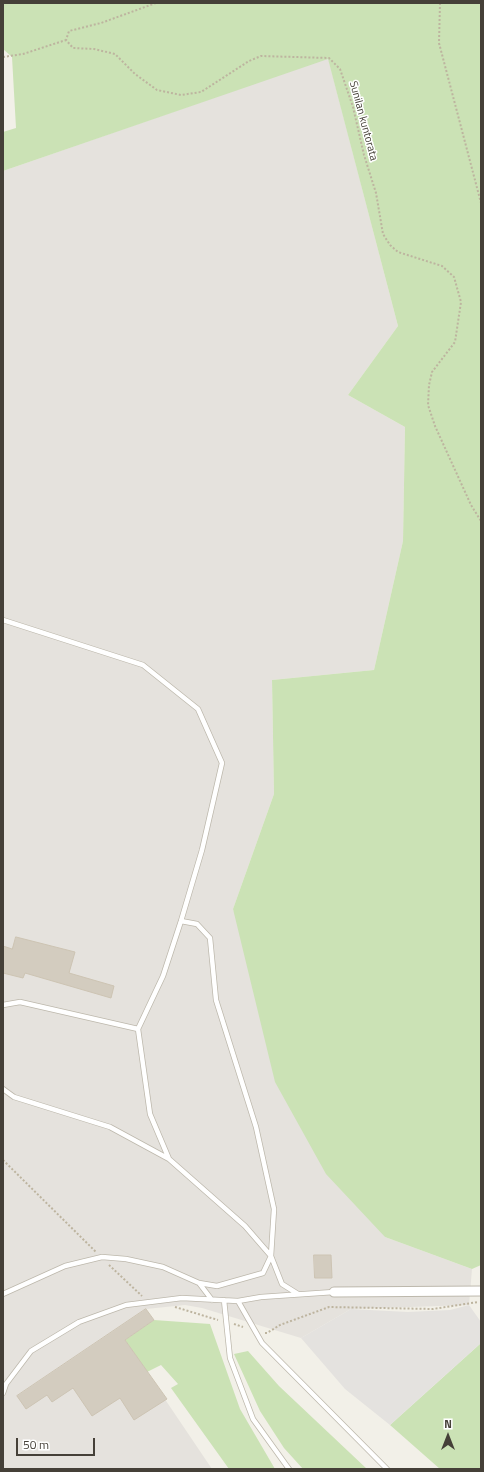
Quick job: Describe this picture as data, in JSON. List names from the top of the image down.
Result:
{
  "streets": {
    "path": ["Sunilan kuntorata"]
  },
  "scale_bar": "50 m",
  "north": "top"
}
